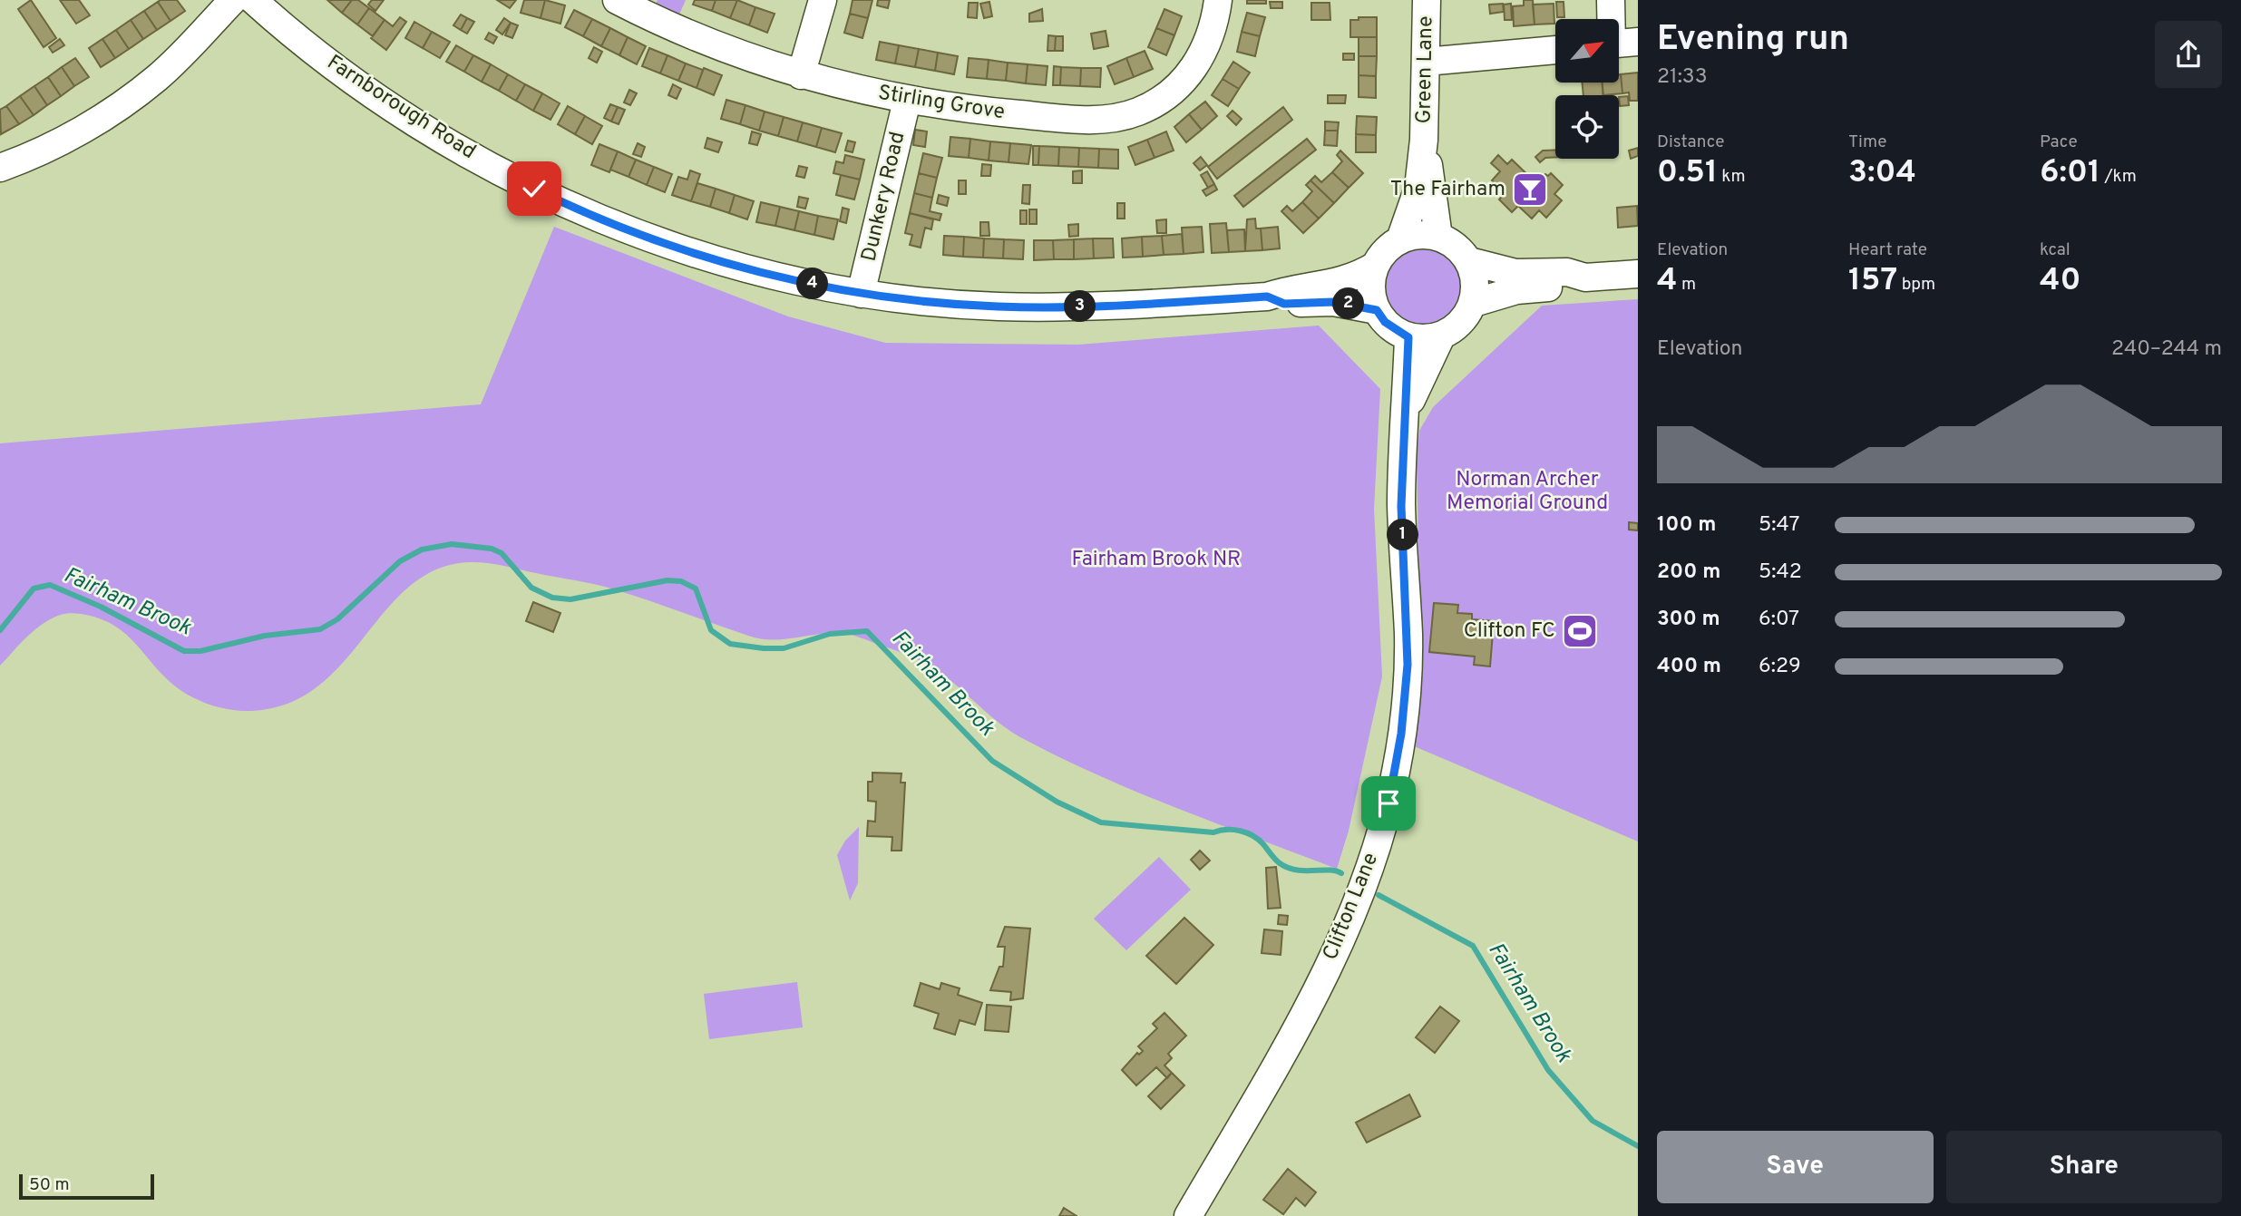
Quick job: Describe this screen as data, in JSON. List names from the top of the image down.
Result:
{
  "streets": {
    "street": [
      "Green Lane",
      "Stirling Grove",
      "Farnborough Road",
      "Dunkery Road",
      "Clifton Lane"
    ]
  },
  "crossings": [
    ["Green Lane", "Farnborough Road"],
    ["Green Lane", "Clifton Lane"],
    ["Stirling Grove", "Dunkery Road"],
    ["Farnborough Road", "Dunkery Road"],
    ["Farnborough Road", "Clifton Lane"]
  ],
  "water": ["Fairham Brook"],
  "parks": ["Norman Archer Memorial Ground", "Fairham Brook NR"],
  "places": {
    "bar": ["The Fairham"],
    "sports": ["Clifton FC"]
  },
  "scale_bar": "50 m",
  "north": "top right",
  "page": {
    "heading": ["Evening run", "21:33"],
    "stats": [
      ["Distance", "0.51 km"],
      ["Time", "3:04"],
      ["Pace", "6:01 /km"],
      ["Elevation", "4 m"],
      ["Heart rate", "157 bpm"],
      ["kcal", "40"]
    ],
    "pins": [
      "4",
      "2",
      "3",
      "1"
    ],
    "chart": ["Elevation", "240–244 m"],
    "list": [
      {
        "name": "100 m",
        "note": "5:47"
      },
      {
        "name": "200 m",
        "note": "5:42"
      },
      {
        "name": "300 m",
        "note": "6:07"
      },
      {
        "name": "400 m",
        "note": "6:29"
      }
    ],
    "buttons": ["Save", "Share"],
    "scale": "50 m"
  }
}
